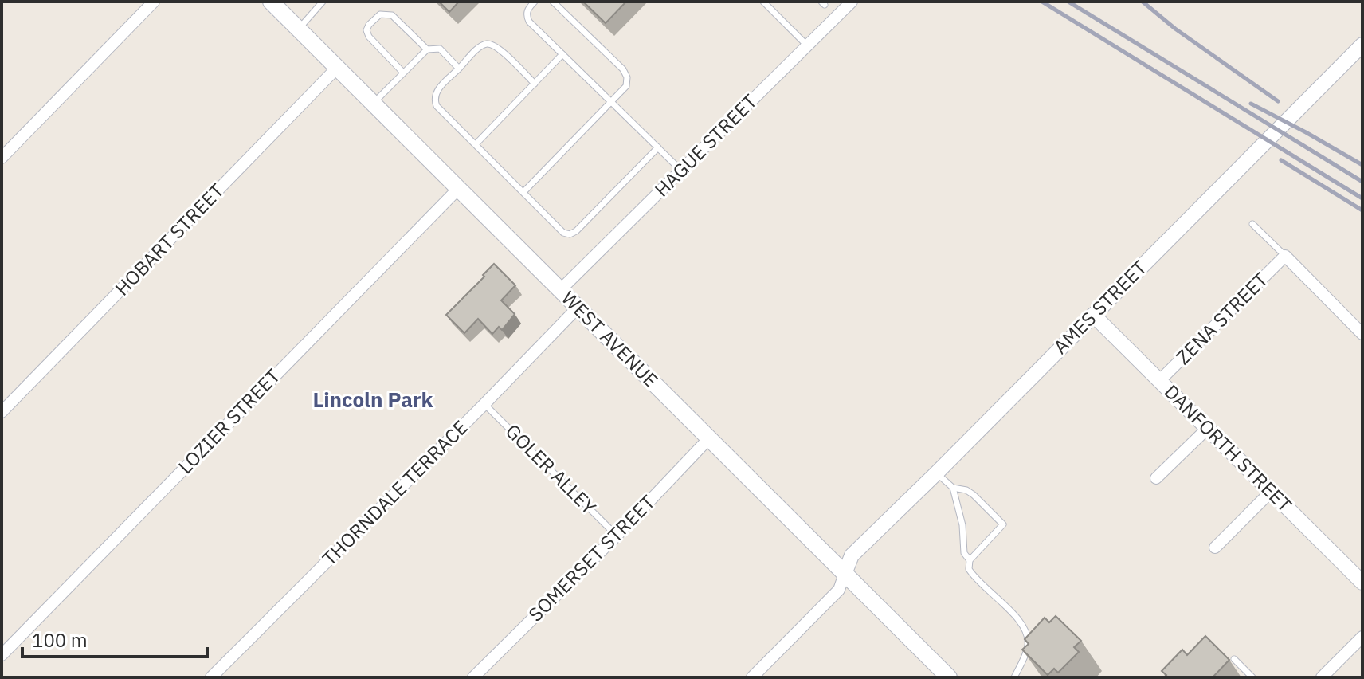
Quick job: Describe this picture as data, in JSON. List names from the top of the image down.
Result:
{
  "streets": {
    "main road": ["WEST AVENUE"],
    "street": [
      "HAGUE STREET",
      "HOBART STREET",
      "AMES STREET",
      "ZENA STREET",
      "LOZIER STREET",
      "DANFORTH STREET",
      "THORNDALE TERRACE",
      "SOMERSET STREET"
    ],
    "lane": ["GOLER ALLEY"]
  },
  "crossings": [
    ["HAGUE STREET", "WEST AVENUE"],
    ["HOBART STREET", "WEST AVENUE"],
    ["AMES STREET", "WEST AVENUE"],
    ["AMES STREET", "DANFORTH STREET"],
    ["ZENA STREET", "DANFORTH STREET"],
    ["WEST AVENUE", "LOZIER STREET"],
    ["WEST AVENUE", "THORNDALE TERRACE"],
    ["WEST AVENUE", "SOMERSET STREET"],
    ["GOLER ALLEY", "THORNDALE TERRACE"],
    ["GOLER ALLEY", "SOMERSET STREET"]
  ],
  "districts": ["Lincoln Park"],
  "scale_bar": "100 m"
}
